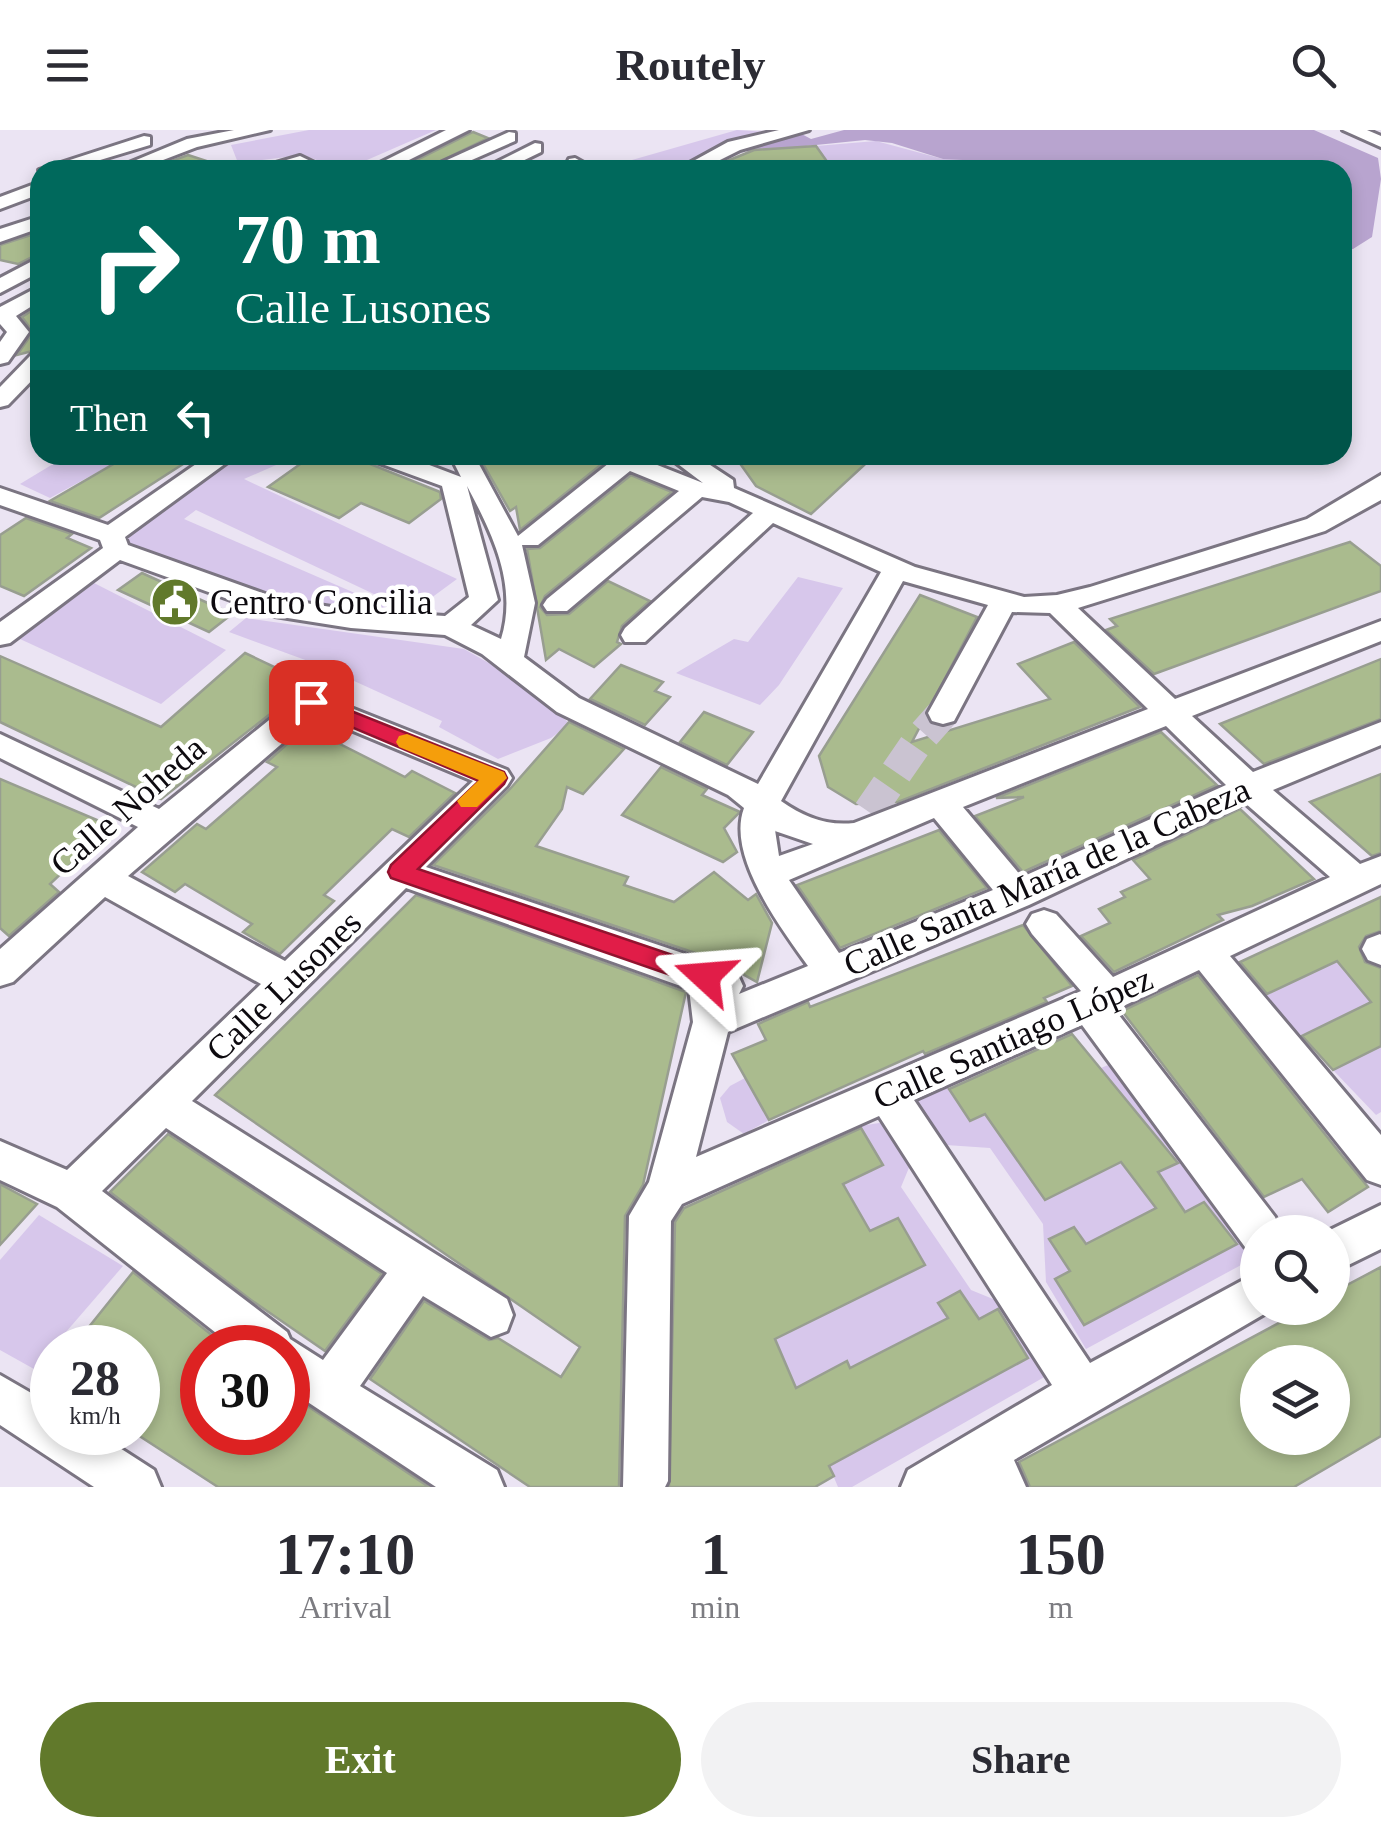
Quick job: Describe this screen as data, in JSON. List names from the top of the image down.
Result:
{
  "streets": {
    "street": [
      "Calle Noheda",
      "Calle Santa María de la Cabeza",
      "Calle Lusones",
      "Calle Santiago López"
    ]
  },
  "crossings": [
    ["Calle Noheda", "Calle Lusones"]
  ],
  "places": {
    "public building": ["Centro Concilia"]
  },
  "page": {
    "header": "Routely",
    "turn": ["70 m", "Calle Lusones"],
    "then": "Then",
    "speed": "28 km/h",
    "limit": "30",
    "eta": [
      "17:10",
      "Arrival",
      "1",
      "min",
      "150",
      "m"
    ],
    "buttons": ["Exit", "Share"]
  }
}
